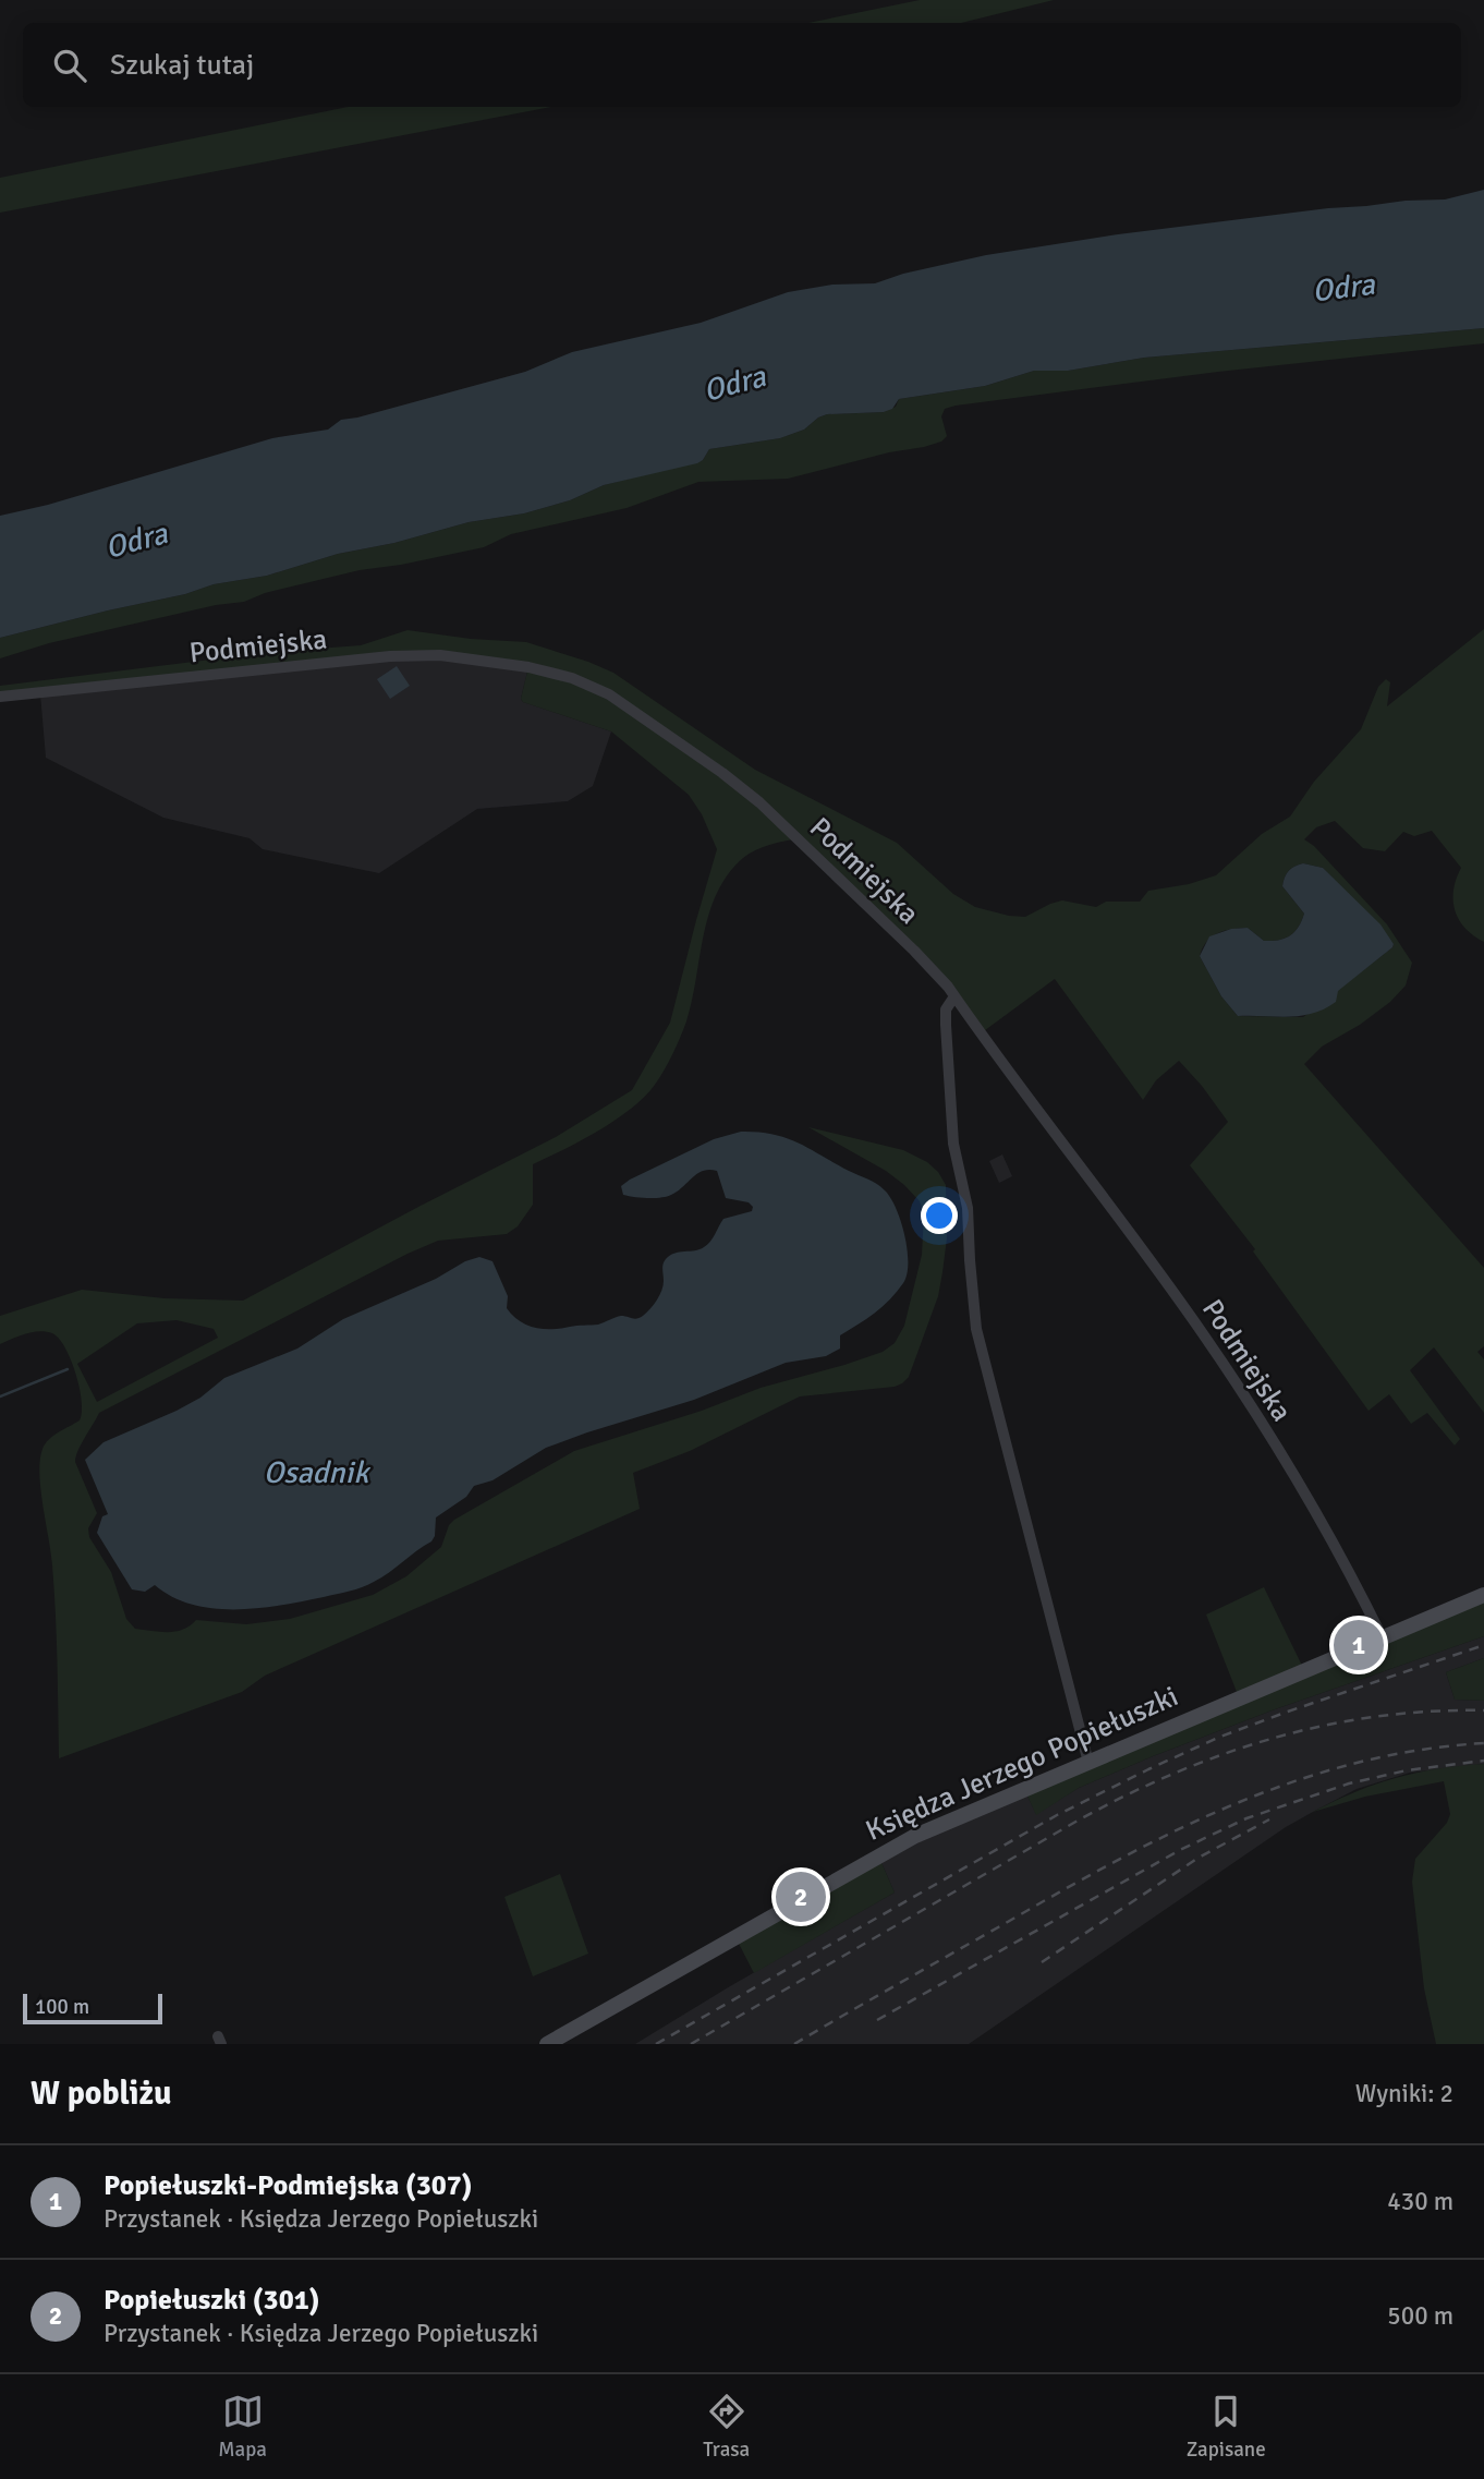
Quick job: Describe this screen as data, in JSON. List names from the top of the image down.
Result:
{
  "streets": {
    "main road": ["Księdza Jerzego Popiełuszki"],
    "street": ["Podmiejska"]
  },
  "crossings": [
    ["Podmiejska", "Księdza Jerzego Popiełuszki"]
  ],
  "water": ["Odra", "Osadnik"],
  "scale_bar": "100 m",
  "page": {
    "search": "Szukaj tutaj",
    "pins": ["1", "2"],
    "scale": "100 m",
    "heading": ["W pobliżu", "Wyniki: 2"],
    "list": [
      {
        "mark": "1",
        "name": "Popiełuszki-Podmiejska (307)",
        "note": "Przystanek · Księdza Jerzego Popiełuszki",
        "value": "430 m"
      },
      {
        "mark": "2",
        "name": "Popiełuszki (301)",
        "note": "Przystanek · Księdza Jerzego Popiełuszki",
        "value": "500 m"
      }
    ],
    "nav": ["Mapa", "Trasa", "Zapisane"]
  }
}
